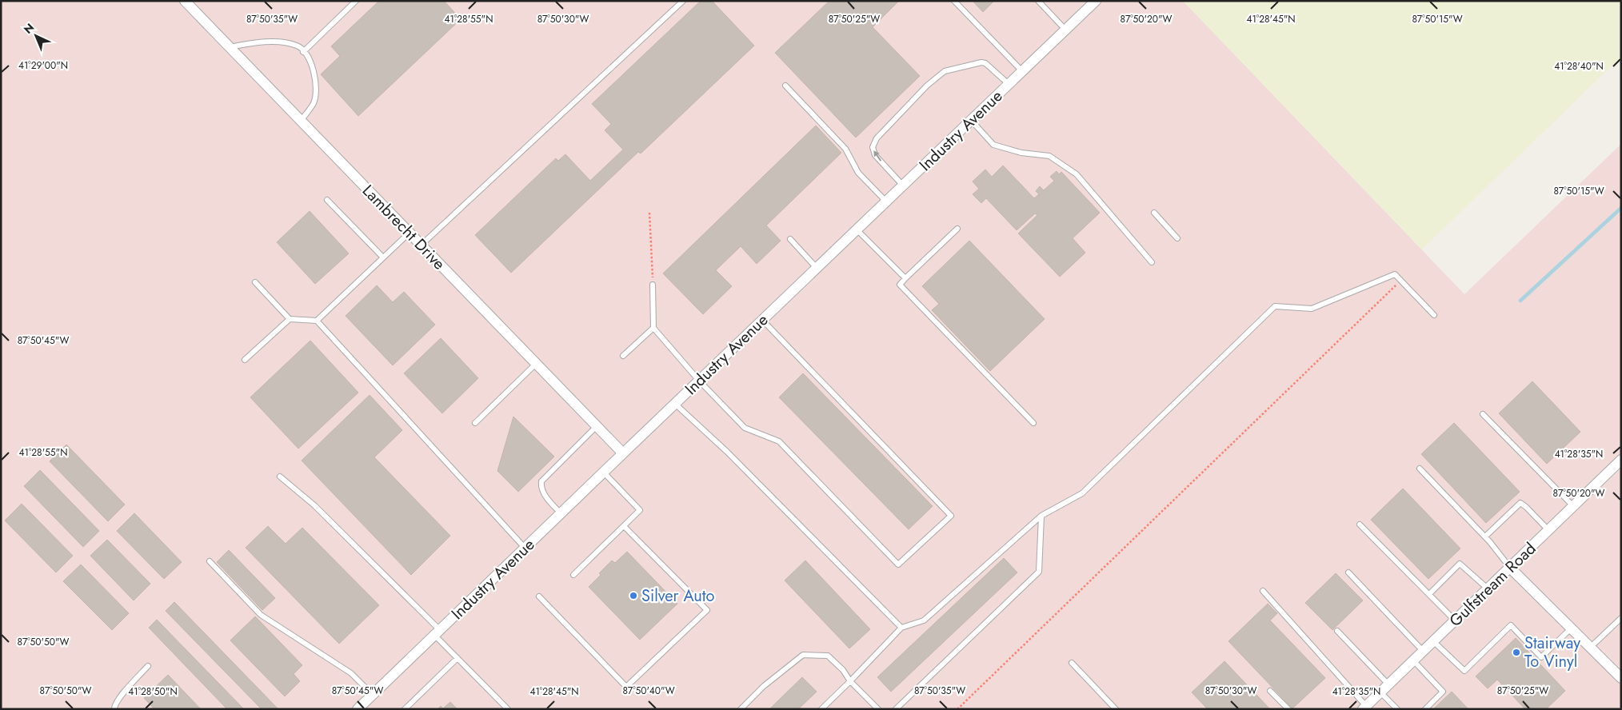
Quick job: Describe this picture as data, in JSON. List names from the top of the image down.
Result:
{
  "streets": {
    "street": ["Industry Avenue", "Lambrecht Drive", "Gulfstream Road"]
  },
  "crossings": [
    ["Industry Avenue", "Lambrecht Drive"]
  ],
  "places": ["Silver Auto", "Stairway To Vinyl"],
  "north": "top left",
  "coordinates": [
    "41°28'55\"N",
    "41°28'45\"N",
    "87°50'35\"W",
    "87°50'30\"W",
    "87°50'25\"W",
    "87°50'20\"W",
    "87°50'15\"W",
    "41°29'00\"N",
    "41°28'40\"N",
    "87°50'45\"W",
    "41°28'35\"N",
    "87°50'50\"W",
    "87°50'40\"W",
    "41°28'50\"N"
  ]
}
